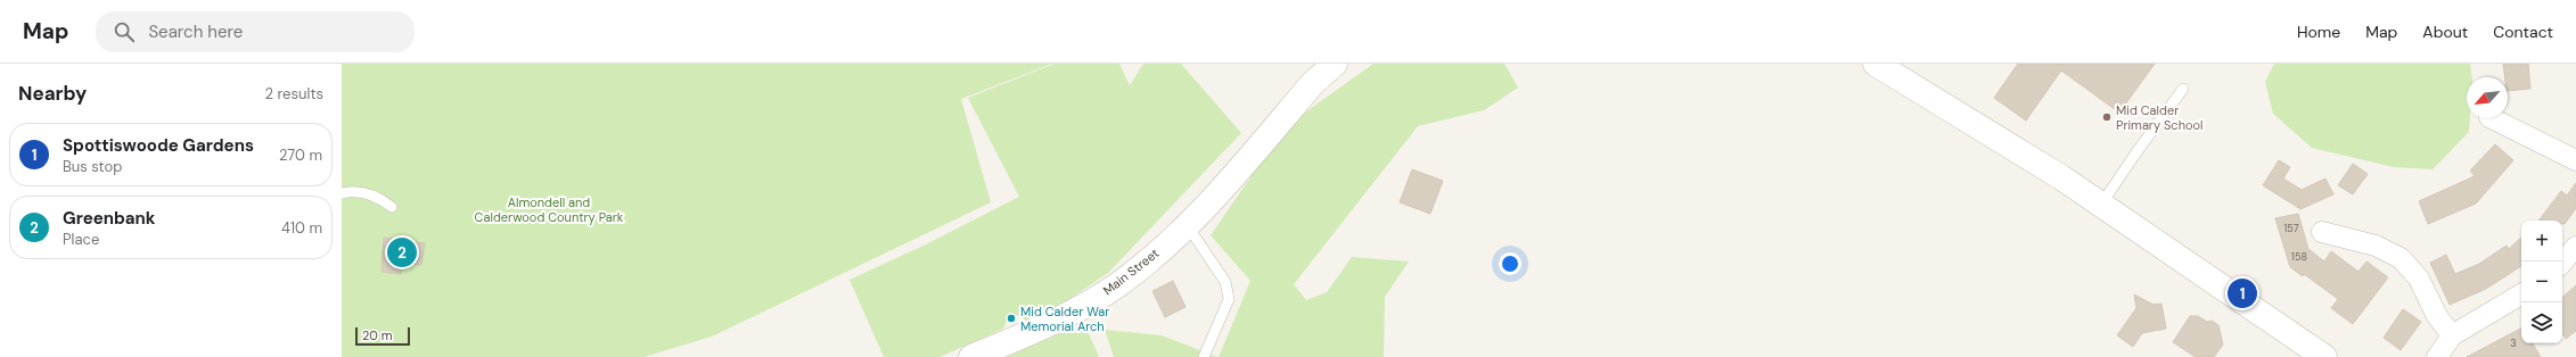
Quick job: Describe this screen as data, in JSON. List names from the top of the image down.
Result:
{
  "streets": {
    "street": ["Main Street"]
  },
  "parks": ["Almondell and Calderwood Country Park"],
  "places": ["Mid Calder Primary School", "Mid Calder War Memorial Arch"],
  "house_numbers": ["157", "158", "3"],
  "scale_bar": "20 m",
  "north": "bottom left",
  "page": {
    "header": "Map",
    "search": "Search here",
    "nav": [
      "Home",
      "Map",
      "About",
      "Contact"
    ],
    "heading": ["Nearby", "2 results"],
    "list": [
      {
        "mark": "1",
        "name": "Spottiswoode Gardens",
        "note": "Bus stop",
        "value": "270 m"
      },
      {
        "mark": "2",
        "name": "Greenbank",
        "note": "Place",
        "value": "410 m"
      }
    ],
    "map_buttons": ["+", "−"],
    "pins": ["2", "1"],
    "scale": "20 m"
  }
}
